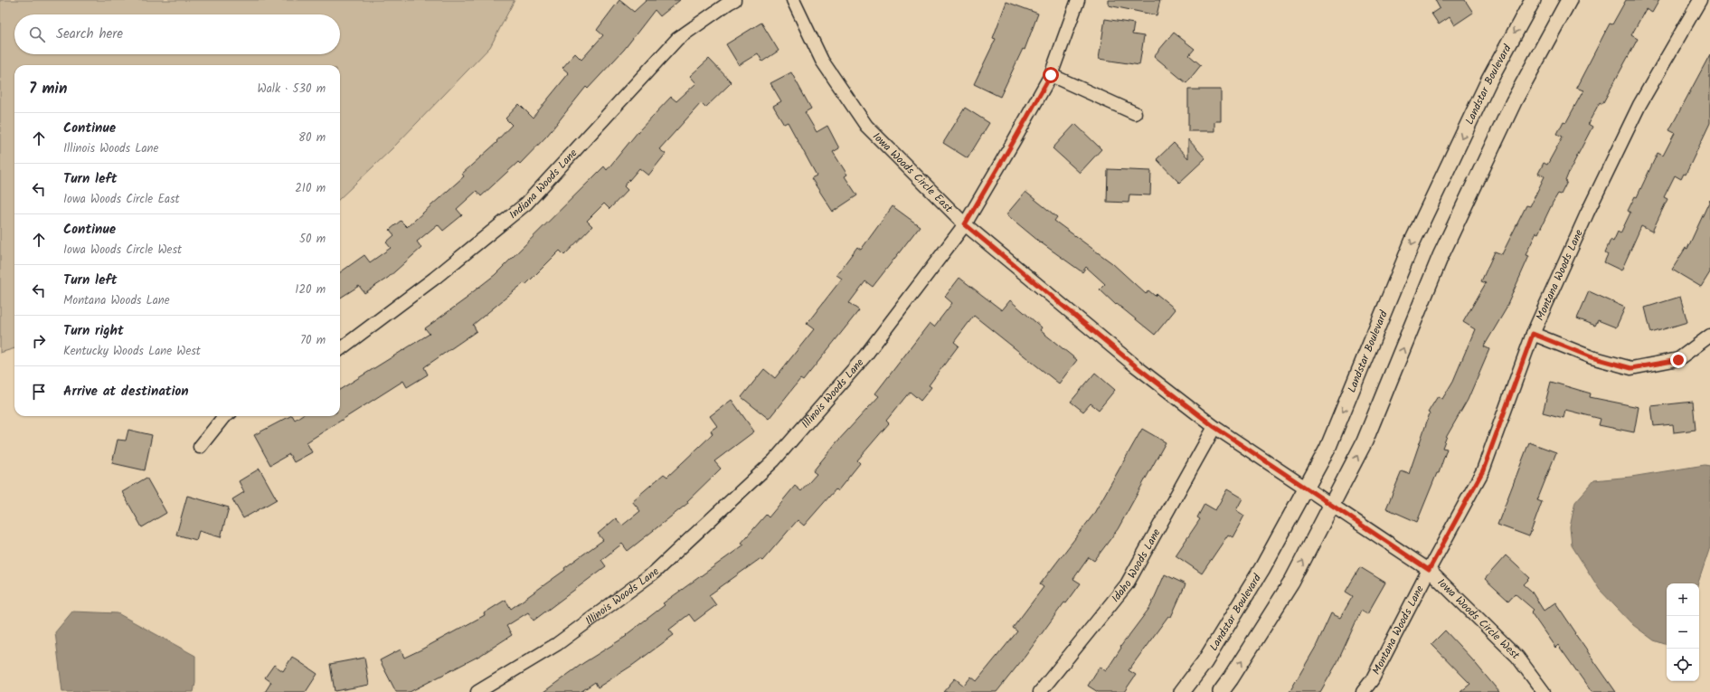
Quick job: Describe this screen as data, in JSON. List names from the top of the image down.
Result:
{
  "streets": {
    "street": [
      "Landstar Boulevard",
      "Iowa Woods Circle East",
      "Indiana Woods Lane",
      "Montana Woods Lane",
      "Illinois Woods Lane",
      "Idaho Woods Lane",
      "Iowa Woods Circle West"
    ]
  },
  "crossings": [
    ["Landstar Boulevard", "Iowa Woods Circle East"],
    ["Iowa Woods Circle East", "Illinois Woods Lane"],
    ["Iowa Woods Circle East", "Idaho Woods Lane"],
    ["Iowa Woods Circle East", "Iowa Woods Circle West"],
    ["Montana Woods Lane", "Iowa Woods Circle West"]
  ],
  "page": {
    "search": "Search here",
    "heading": ["7 min", "Walk · 530 m"],
    "list": [
      ["Continue", "Illinois Woods Lane", "80 m"],
      ["Turn left", "Iowa Woods Circle East", "210 m"],
      ["Continue", "Iowa Woods Circle West", "50 m"],
      ["Turn left", "Montana Woods Lane", "120 m"],
      ["Turn right", "Kentucky Woods Lane West", "70 m"],
      "Arrive at destination"
    ],
    "map_buttons": ["+", "−"]
  }
}
